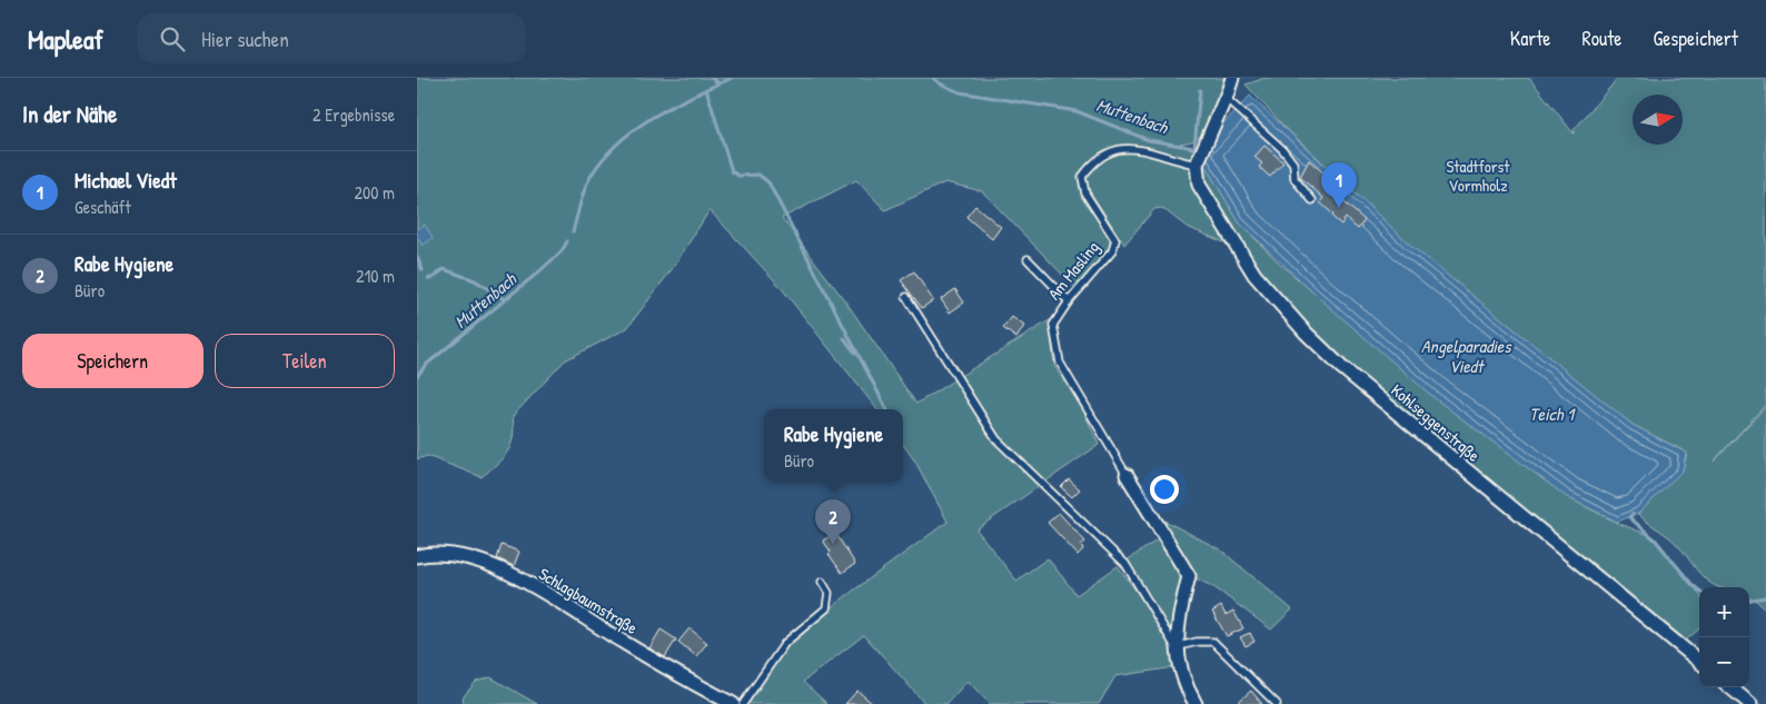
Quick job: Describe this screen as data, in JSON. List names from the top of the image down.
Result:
{
  "streets": {
    "street": ["Am Masling", "Kohlseggenstraße", "Schlagbaumstraße"]
  },
  "crossings": [
    ["Am Masling", "Kohlseggenstraße"]
  ],
  "water": ["Muttenbach", "Angelparadies Viedt", "Teich 1"],
  "parks": ["Stadtforst Vormholz"],
  "north": "right",
  "page": {
    "header": "Mapleaf",
    "search": "Hier suchen",
    "nav": ["Karte", "Route", "Gespeichert"],
    "heading": ["In der Nähe", "2 Ergebnisse"],
    "list": [
      {
        "mark": "1",
        "name": "Michael Viedt",
        "note": "Geschäft",
        "value": "200 m"
      },
      {
        "mark": "2",
        "name": "Rabe Hygiene",
        "note": "Büro",
        "value": "210 m"
      }
    ],
    "pins": ["1", "2"],
    "buttons": ["Speichern", "Teilen"],
    "popup": ["Rabe Hygiene", "Büro"],
    "map_buttons": ["+", "−"]
  }
}
